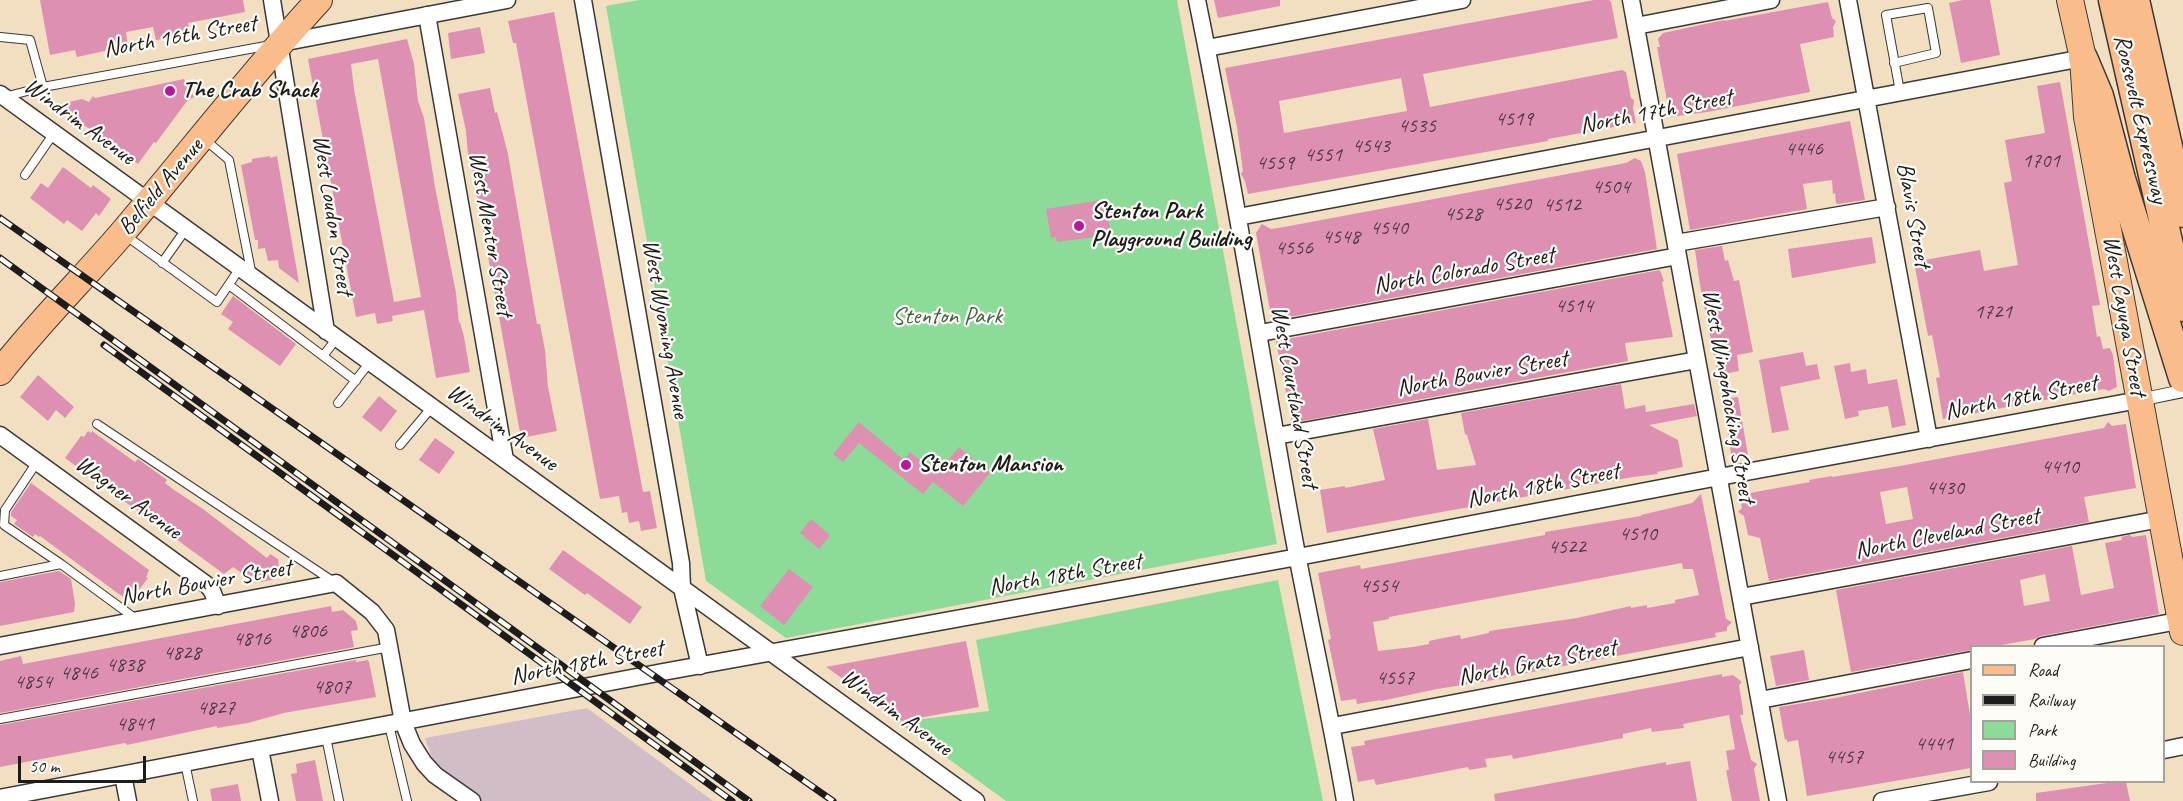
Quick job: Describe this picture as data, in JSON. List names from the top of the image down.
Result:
{
  "streets": {
    "highway": ["Roosevelt Expressway"],
    "main road": ["Belfield Avenue", "West Cayuga Street"],
    "street": [
      "North 16th Street",
      "North 17th Street",
      "Windrim Avenue",
      "West Loudon Street",
      "Blavis Street",
      "West Mentor Street",
      "North Colorado Street",
      "West Wyoming Avenue",
      "North Bouvier Street",
      "West Wingohocking Street",
      "West Courtland Street",
      "North 18th Street",
      "Wagner Avenue",
      "North Cleveland Street",
      "North Gratz Street"
    ]
  },
  "crossings": [
    ["North 16th Street", "Windrim Avenue"],
    ["North 16th Street", "Belfield Avenue"],
    ["North 16th Street", "West Loudon Street"],
    ["North 16th Street", "West Mentor Street"],
    ["North 17th Street", "Blavis Street"],
    ["North 17th Street", "West Cayuga Street"],
    ["North 17th Street", "West Wingohocking Street"],
    ["North 17th Street", "West Courtland Street"],
    ["Windrim Avenue", "Belfield Avenue"],
    ["Windrim Avenue", "West Loudon Street"],
    ["Windrim Avenue", "West Mentor Street"],
    ["Windrim Avenue", "West Wyoming Avenue"],
    ["Windrim Avenue", "North 18th Street"],
    ["Belfield Avenue", "West Loudon Street"],
    ["Blavis Street", "North Colorado Street"],
    ["Blavis Street", "North 18th Street"],
    ["North Colorado Street", "West Wingohocking Street"],
    ["North Colorado Street", "West Courtland Street"],
    ["West Cayuga Street", "North 18th Street"],
    ["West Cayuga Street", "North Cleveland Street"],
    ["West Wyoming Avenue", "North 18th Street"],
    ["North Bouvier Street", "West Wingohocking Street"],
    ["North Bouvier Street", "West Courtland Street"],
    ["North Bouvier Street", "Wagner Avenue"],
    ["West Wingohocking Street", "North 18th Street"],
    ["West Wingohocking Street", "North Cleveland Street"],
    ["West Wingohocking Street", "North Gratz Street"],
    ["West Courtland Street", "North 18th Street"],
    ["West Courtland Street", "North Gratz Street"]
  ],
  "parks": ["Stenton Park"],
  "places": ["The Crab Shack", "Stenton Park Playground Building", "Stenton Mansion"],
  "house_numbers": [
    "4519",
    "4535",
    "4543",
    "4446",
    "4551",
    "1701",
    "4559",
    "4504",
    "4520",
    "4512",
    "4528",
    "4540",
    "4548",
    "4556",
    "4514",
    "1721",
    "4410",
    "4430",
    "4510",
    "4522",
    "4554",
    "4806",
    "4816",
    "4828",
    "4838",
    "4846",
    "4557",
    "4854",
    "4807",
    "4827",
    "4841",
    "4441",
    "4457"
  ],
  "legend": [
    "Road",
    "Railway",
    "Park",
    "Building"
  ],
  "scale_bar": "50 m"
}
